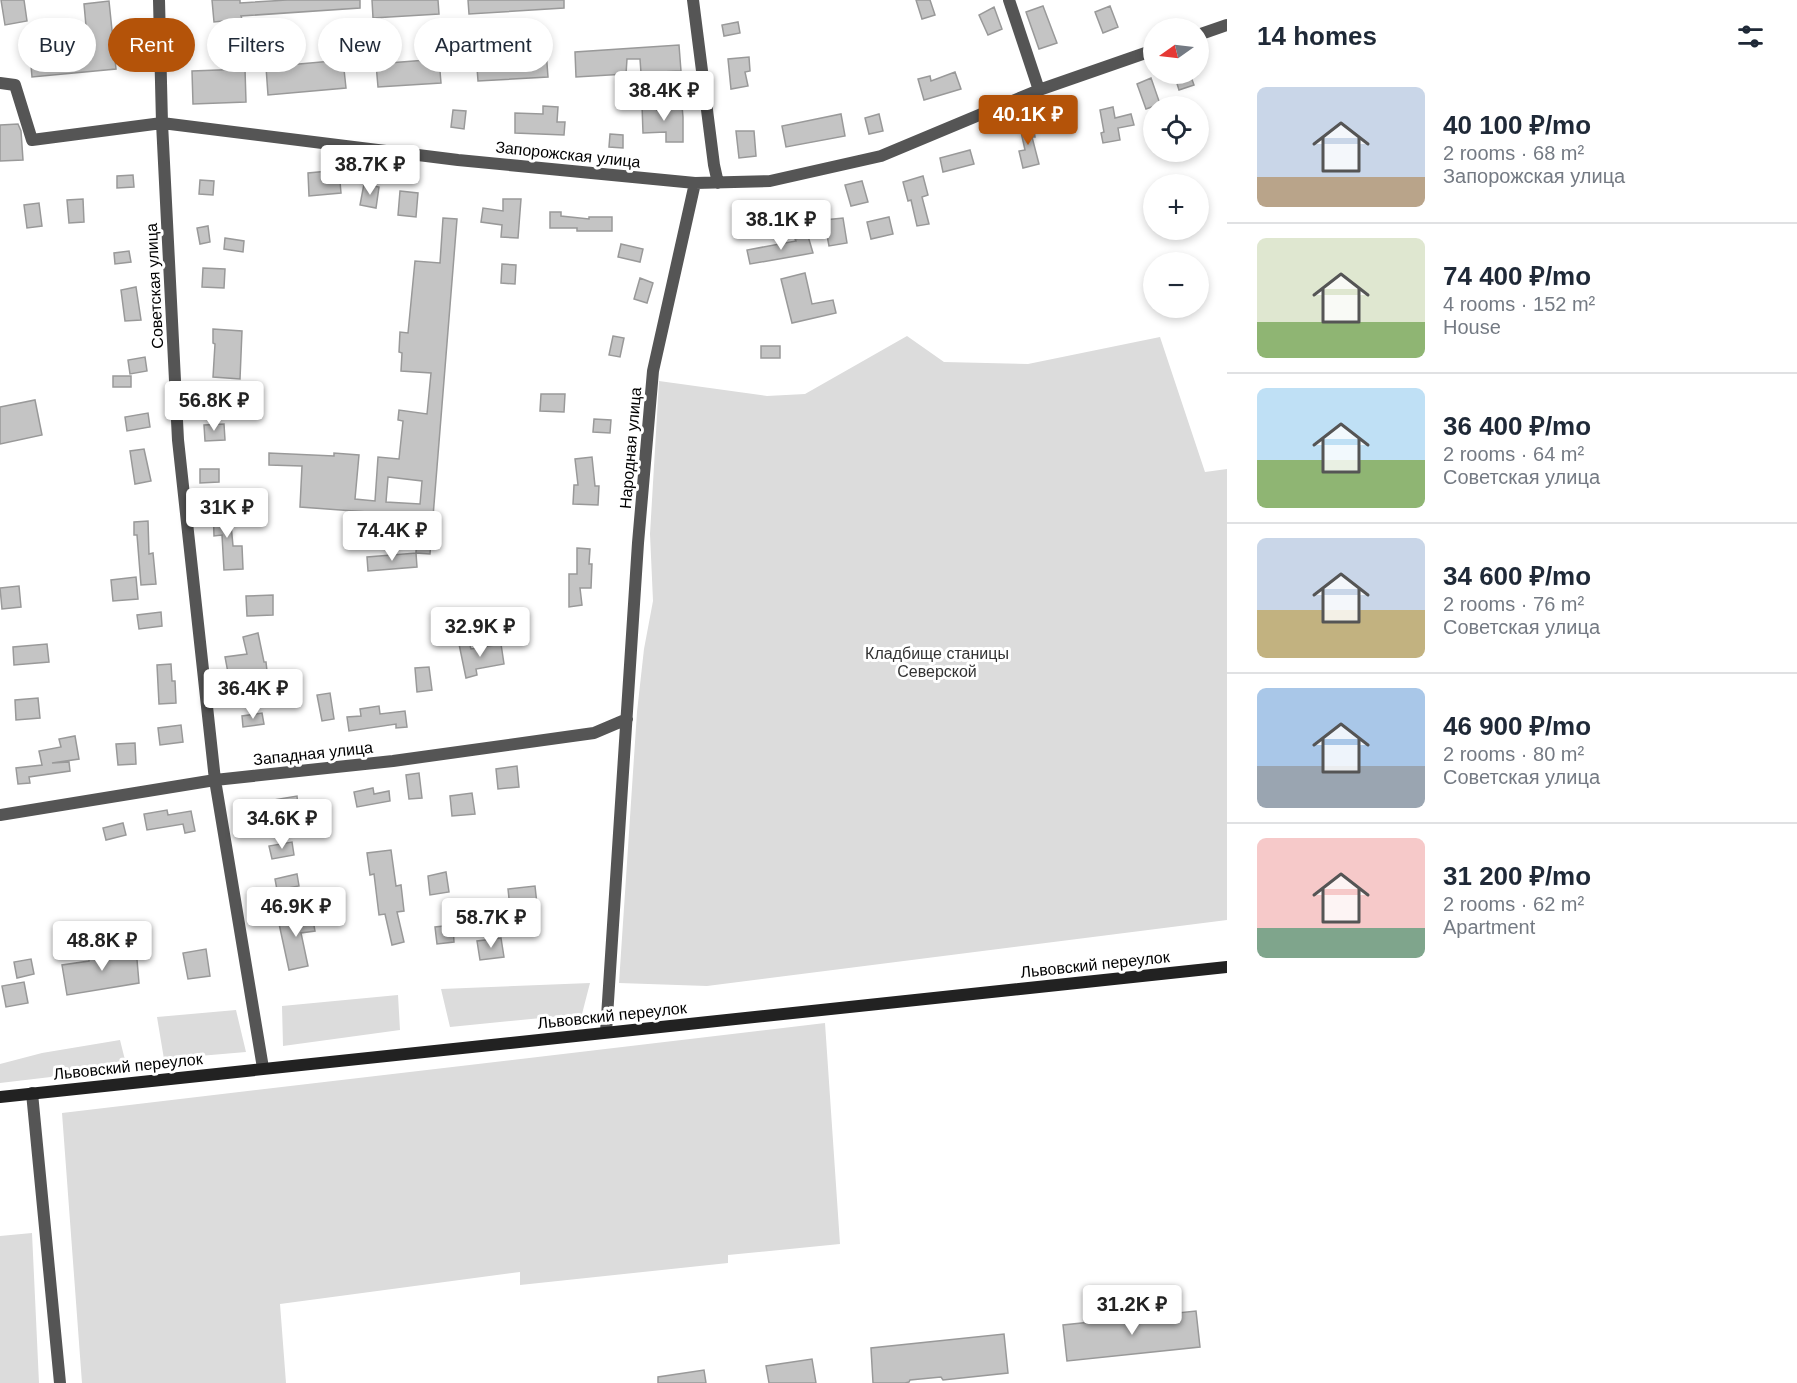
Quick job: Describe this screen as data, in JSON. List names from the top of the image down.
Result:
{
  "streets": {
    "main road": ["Львовский переулок"],
    "street": [
      "Запорожская улица",
      "Советская улица",
      "Народная улица",
      "Западная улица"
    ]
  },
  "crossings": [
    ["Запорожская улица", "Советская улица"],
    ["Запорожская улица", "Народная улица"],
    ["Советская улица", "Западная улица"],
    ["Советская улица", "Львовский переулок"],
    ["Народная улица", "Западная улица"],
    ["Народная улица", "Львовский переулок"]
  ],
  "parks": ["Кладбище станицы Северской"],
  "north": "left",
  "page": {
    "heading": "14 homes",
    "map_buttons": ["+", "−"],
    "chip": [
      "Buy",
      "Rent",
      "Filters",
      "New",
      "Apartment"
    ],
    "price": [
      "38.4K ₽",
      "40.1K ₽",
      "38.7K ₽",
      "38.1K ₽",
      "56.8K ₽",
      "31K ₽",
      "74.4K ₽",
      "32.9K ₽",
      "36.4K ₽",
      "34.6K ₽",
      "46.9K ₽",
      "58.7K ₽",
      "48.8K ₽",
      "31.2K ₽"
    ],
    "list": [
      {
        "name": "40 100 ₽/mo",
        "note": "2 rooms · 68 m² · Запорожская улица"
      },
      {
        "name": "74 400 ₽/mo",
        "note": "4 rooms · 152 m² · House"
      },
      {
        "name": "36 400 ₽/mo",
        "note": "2 rooms · 64 m² · Советская улица"
      },
      {
        "name": "34 600 ₽/mo",
        "note": "2 rooms · 76 m² · Советская улица"
      },
      {
        "name": "46 900 ₽/mo",
        "note": "2 rooms · 80 m² · Советская улица"
      },
      {
        "name": "31 200 ₽/mo",
        "note": "2 rooms · 62 m² · Apartment"
      }
    ]
  }
}
